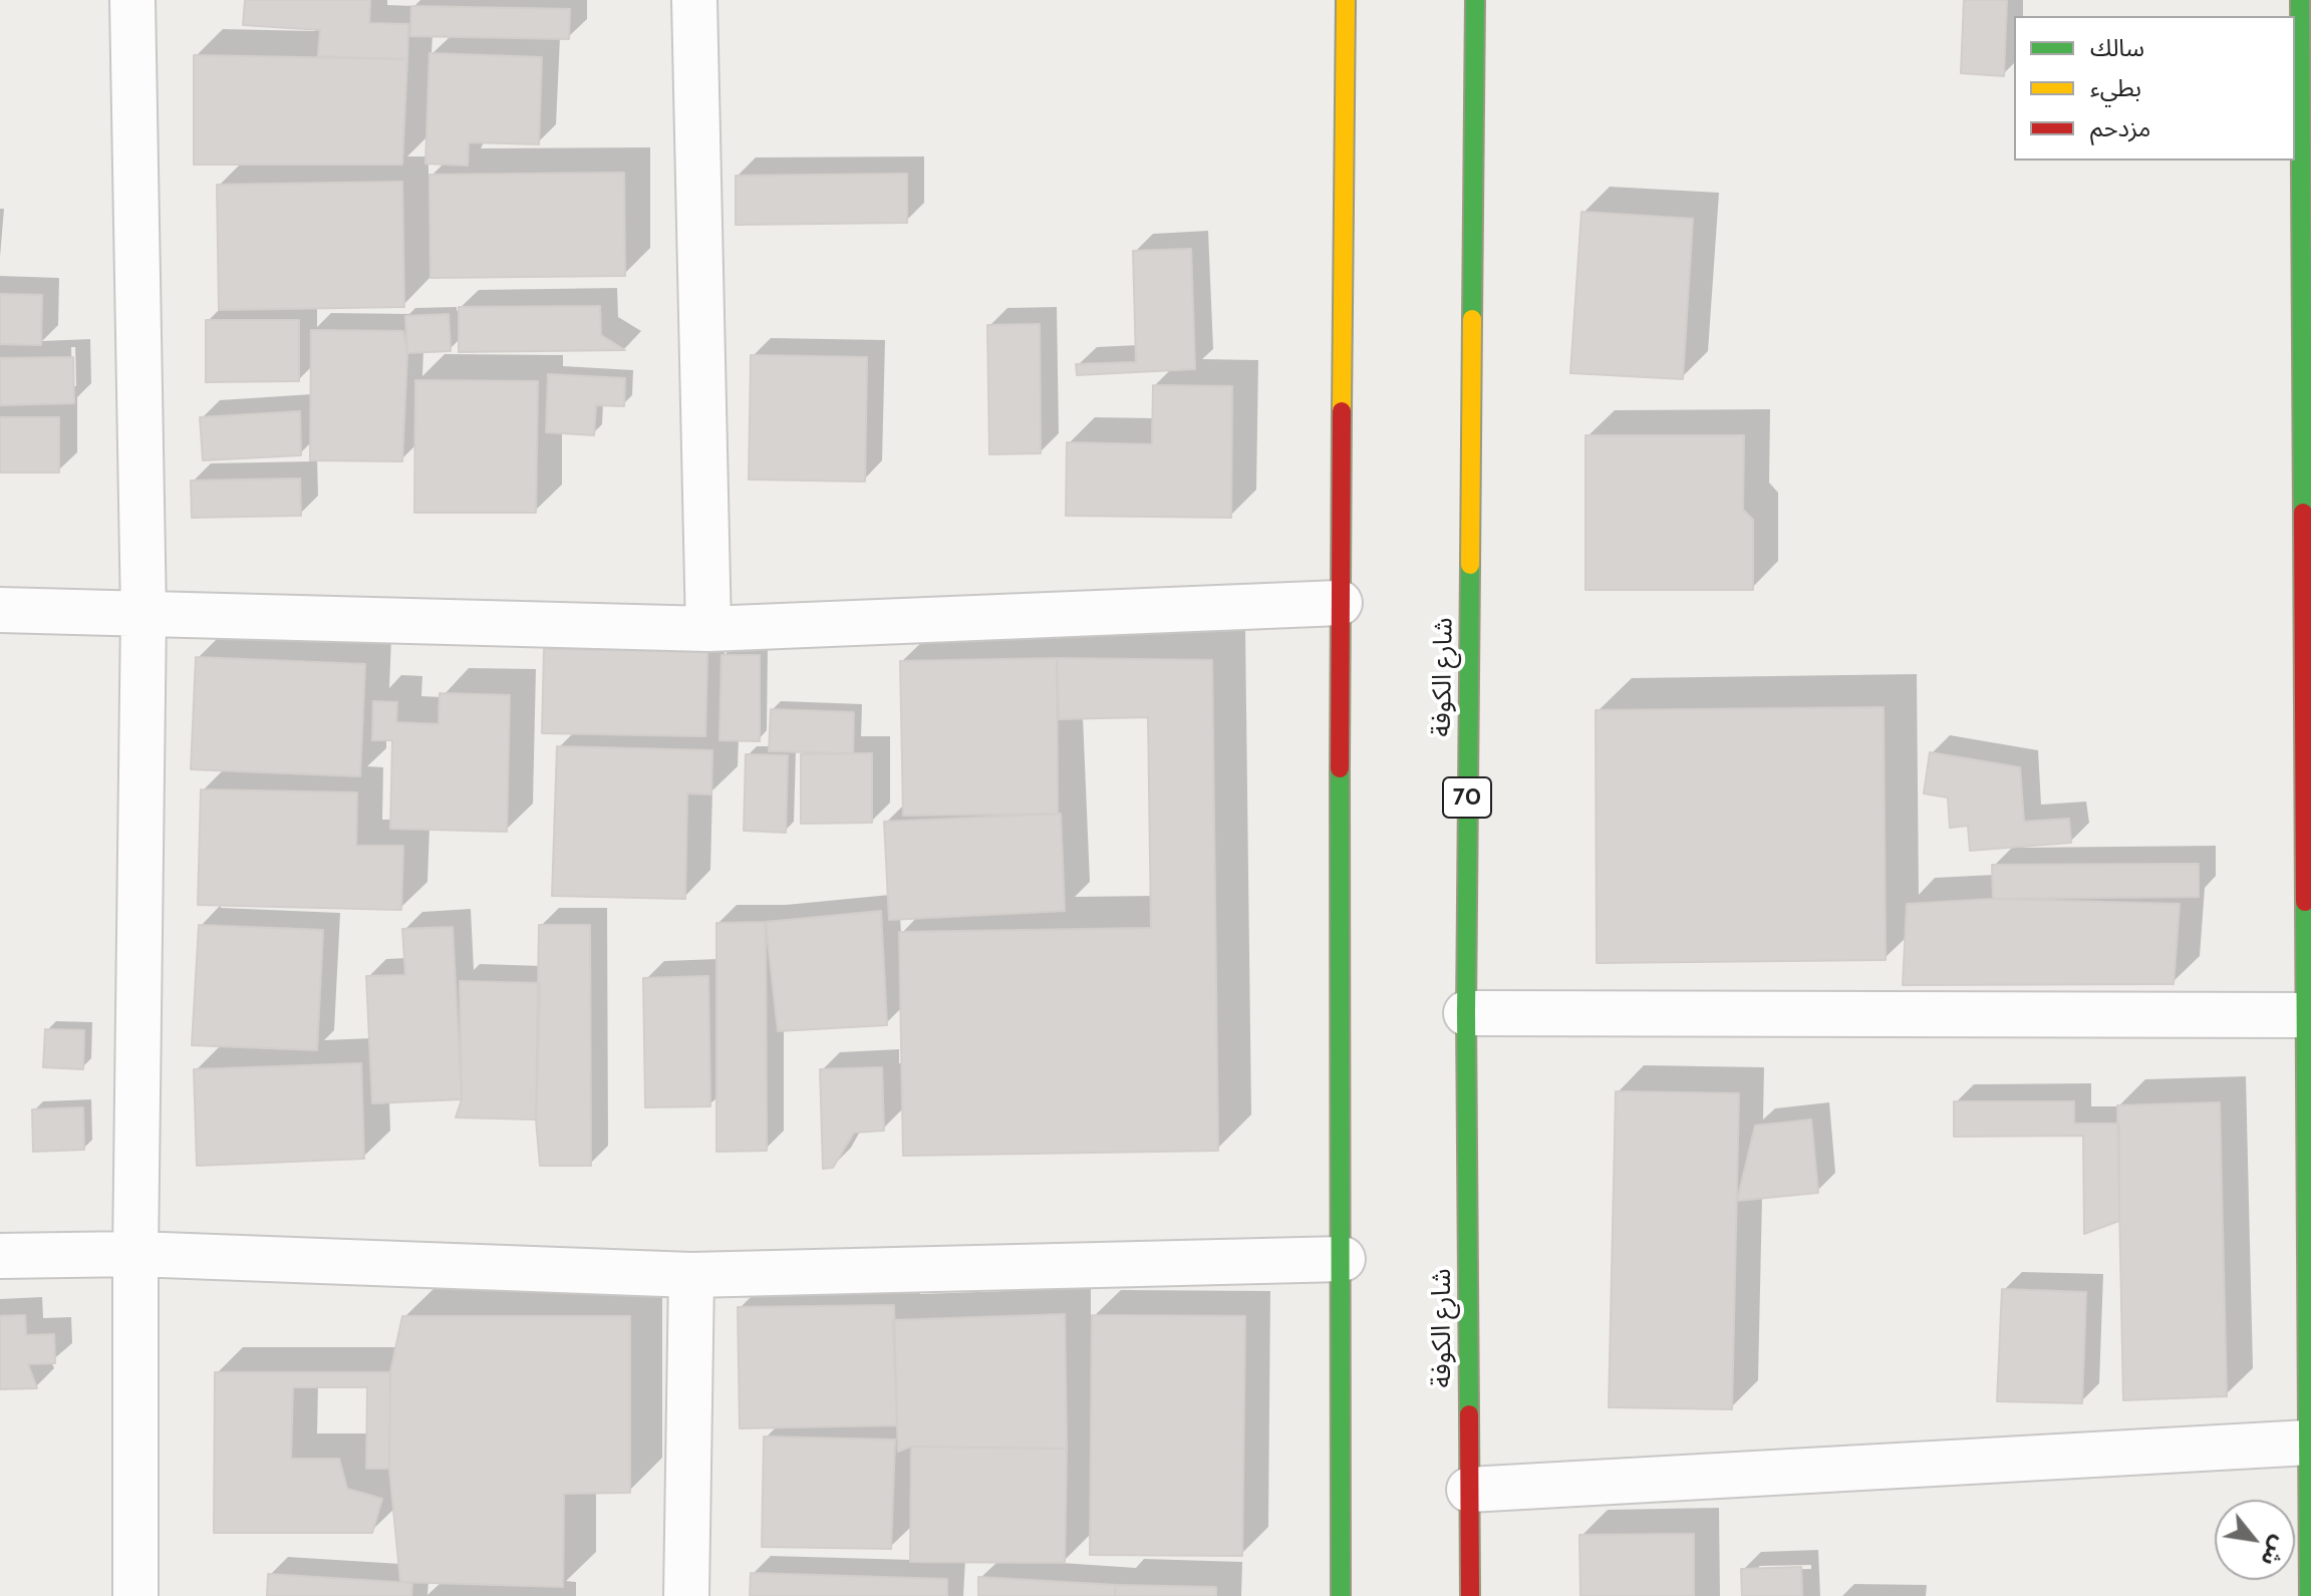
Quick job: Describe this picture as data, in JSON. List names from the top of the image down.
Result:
{
  "streets": {
    "main road": ["شارع الكوفة", "70"]
  },
  "legend": ["سالك", "بطيء", "مزدحم"],
  "north": "bottom right"
}
